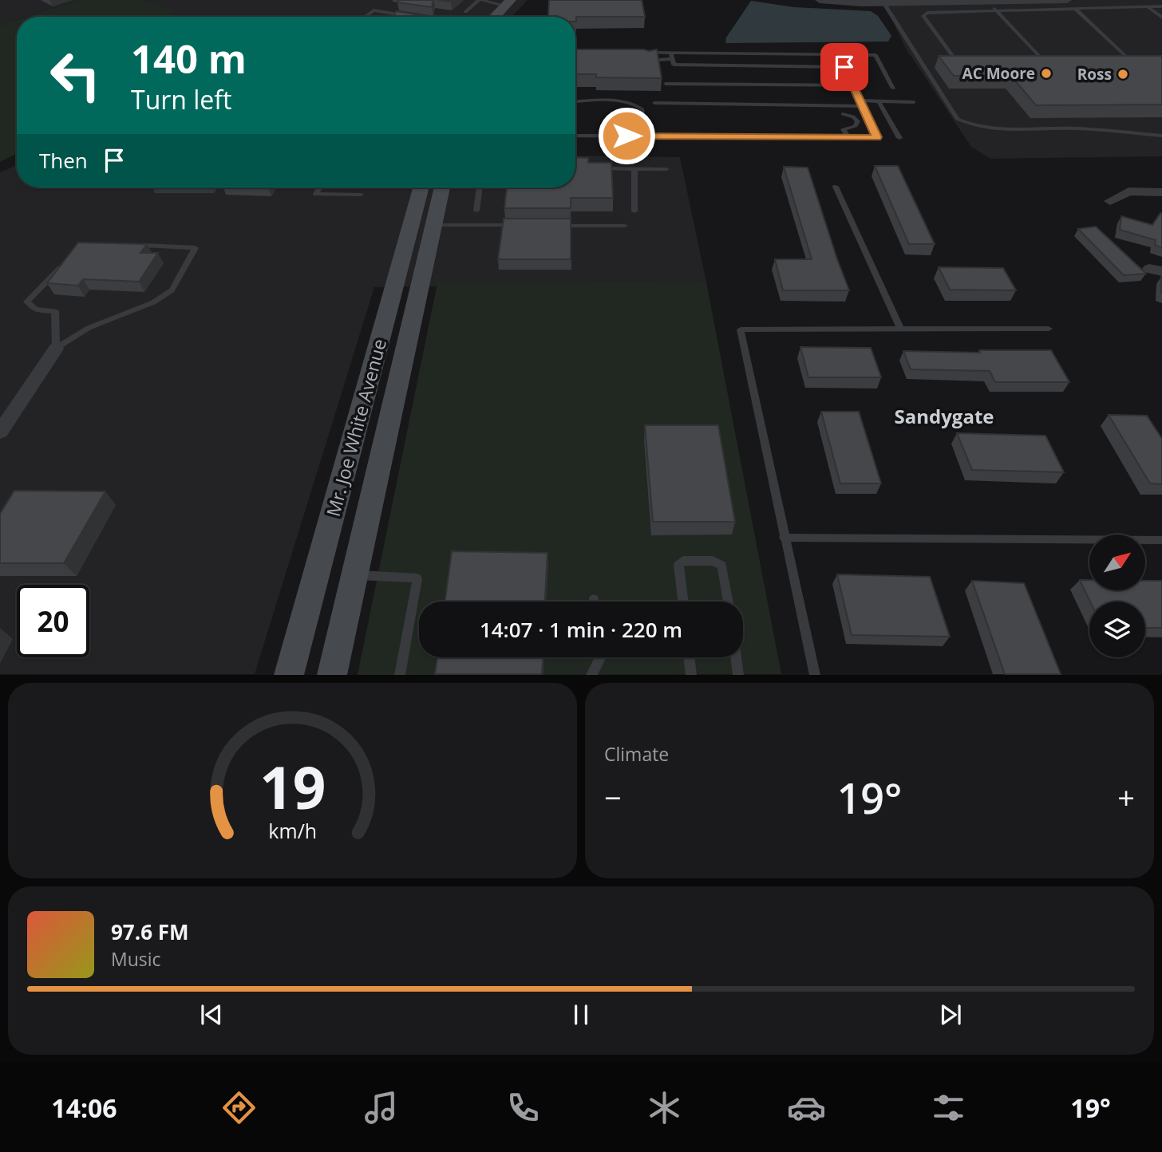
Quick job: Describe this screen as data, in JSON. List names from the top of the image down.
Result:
{
  "streets": {
    "main road": ["Mr. Joe White Avenue"]
  },
  "districts": ["Sandygate"],
  "places": ["AC Moore", "Ross"],
  "north": "top right",
  "page": {
    "turn": ["140 m", "Turn left"],
    "then": "Then",
    "limit": "20",
    "trip": "14:07 · 1 min · 220 m",
    "tile": "Climate",
    "heat": ["−", "19°", "+"],
    "song": ["97.6 FM", "Music"],
    "tabs": ["14:06", "19°"],
    "gauge": ["19", "km/h"]
  }
}
